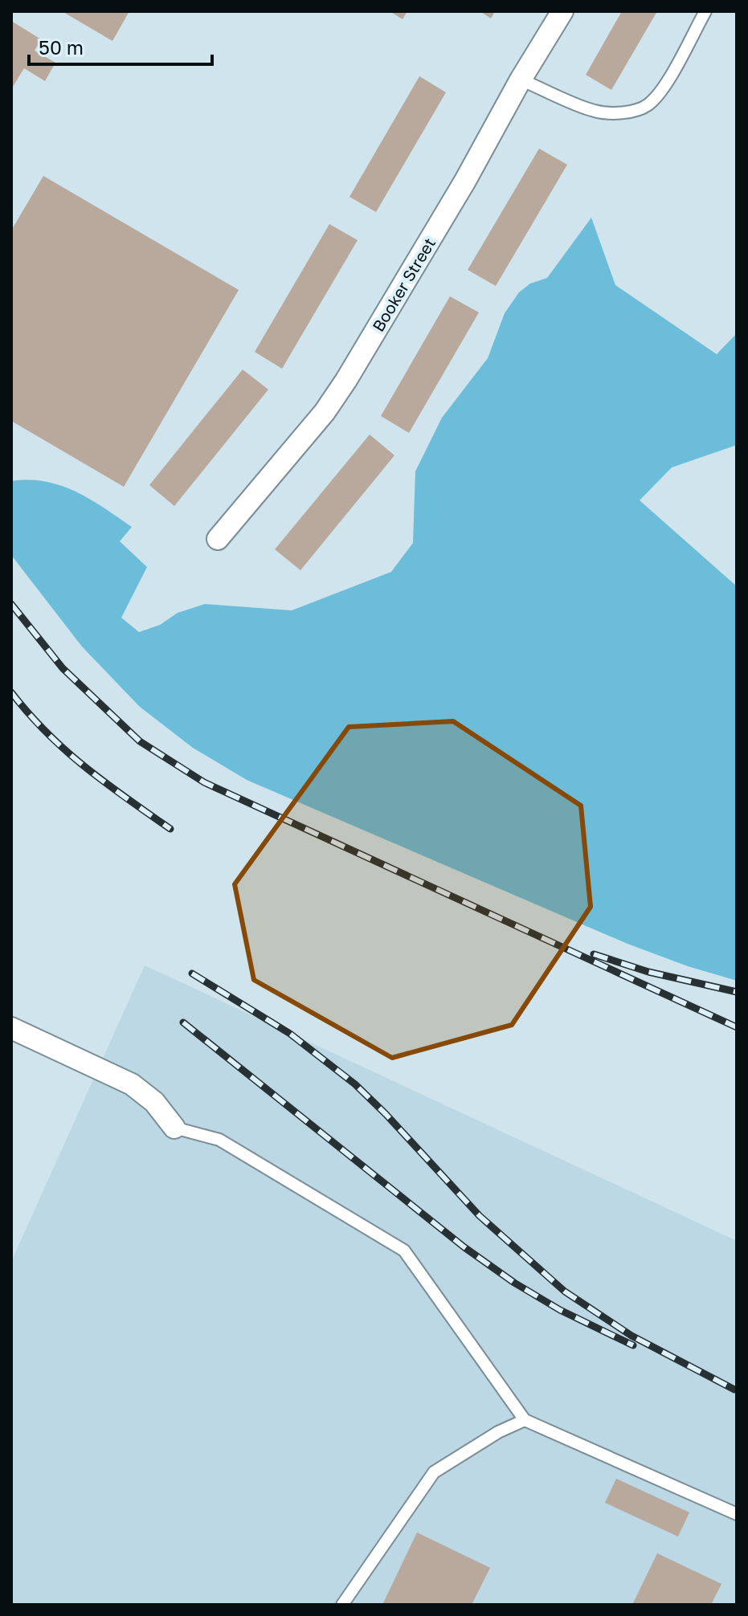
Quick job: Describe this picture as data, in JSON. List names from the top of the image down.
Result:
{
  "streets": {
    "street": ["Booker Street"]
  },
  "scale_bar": "50 m"
}
